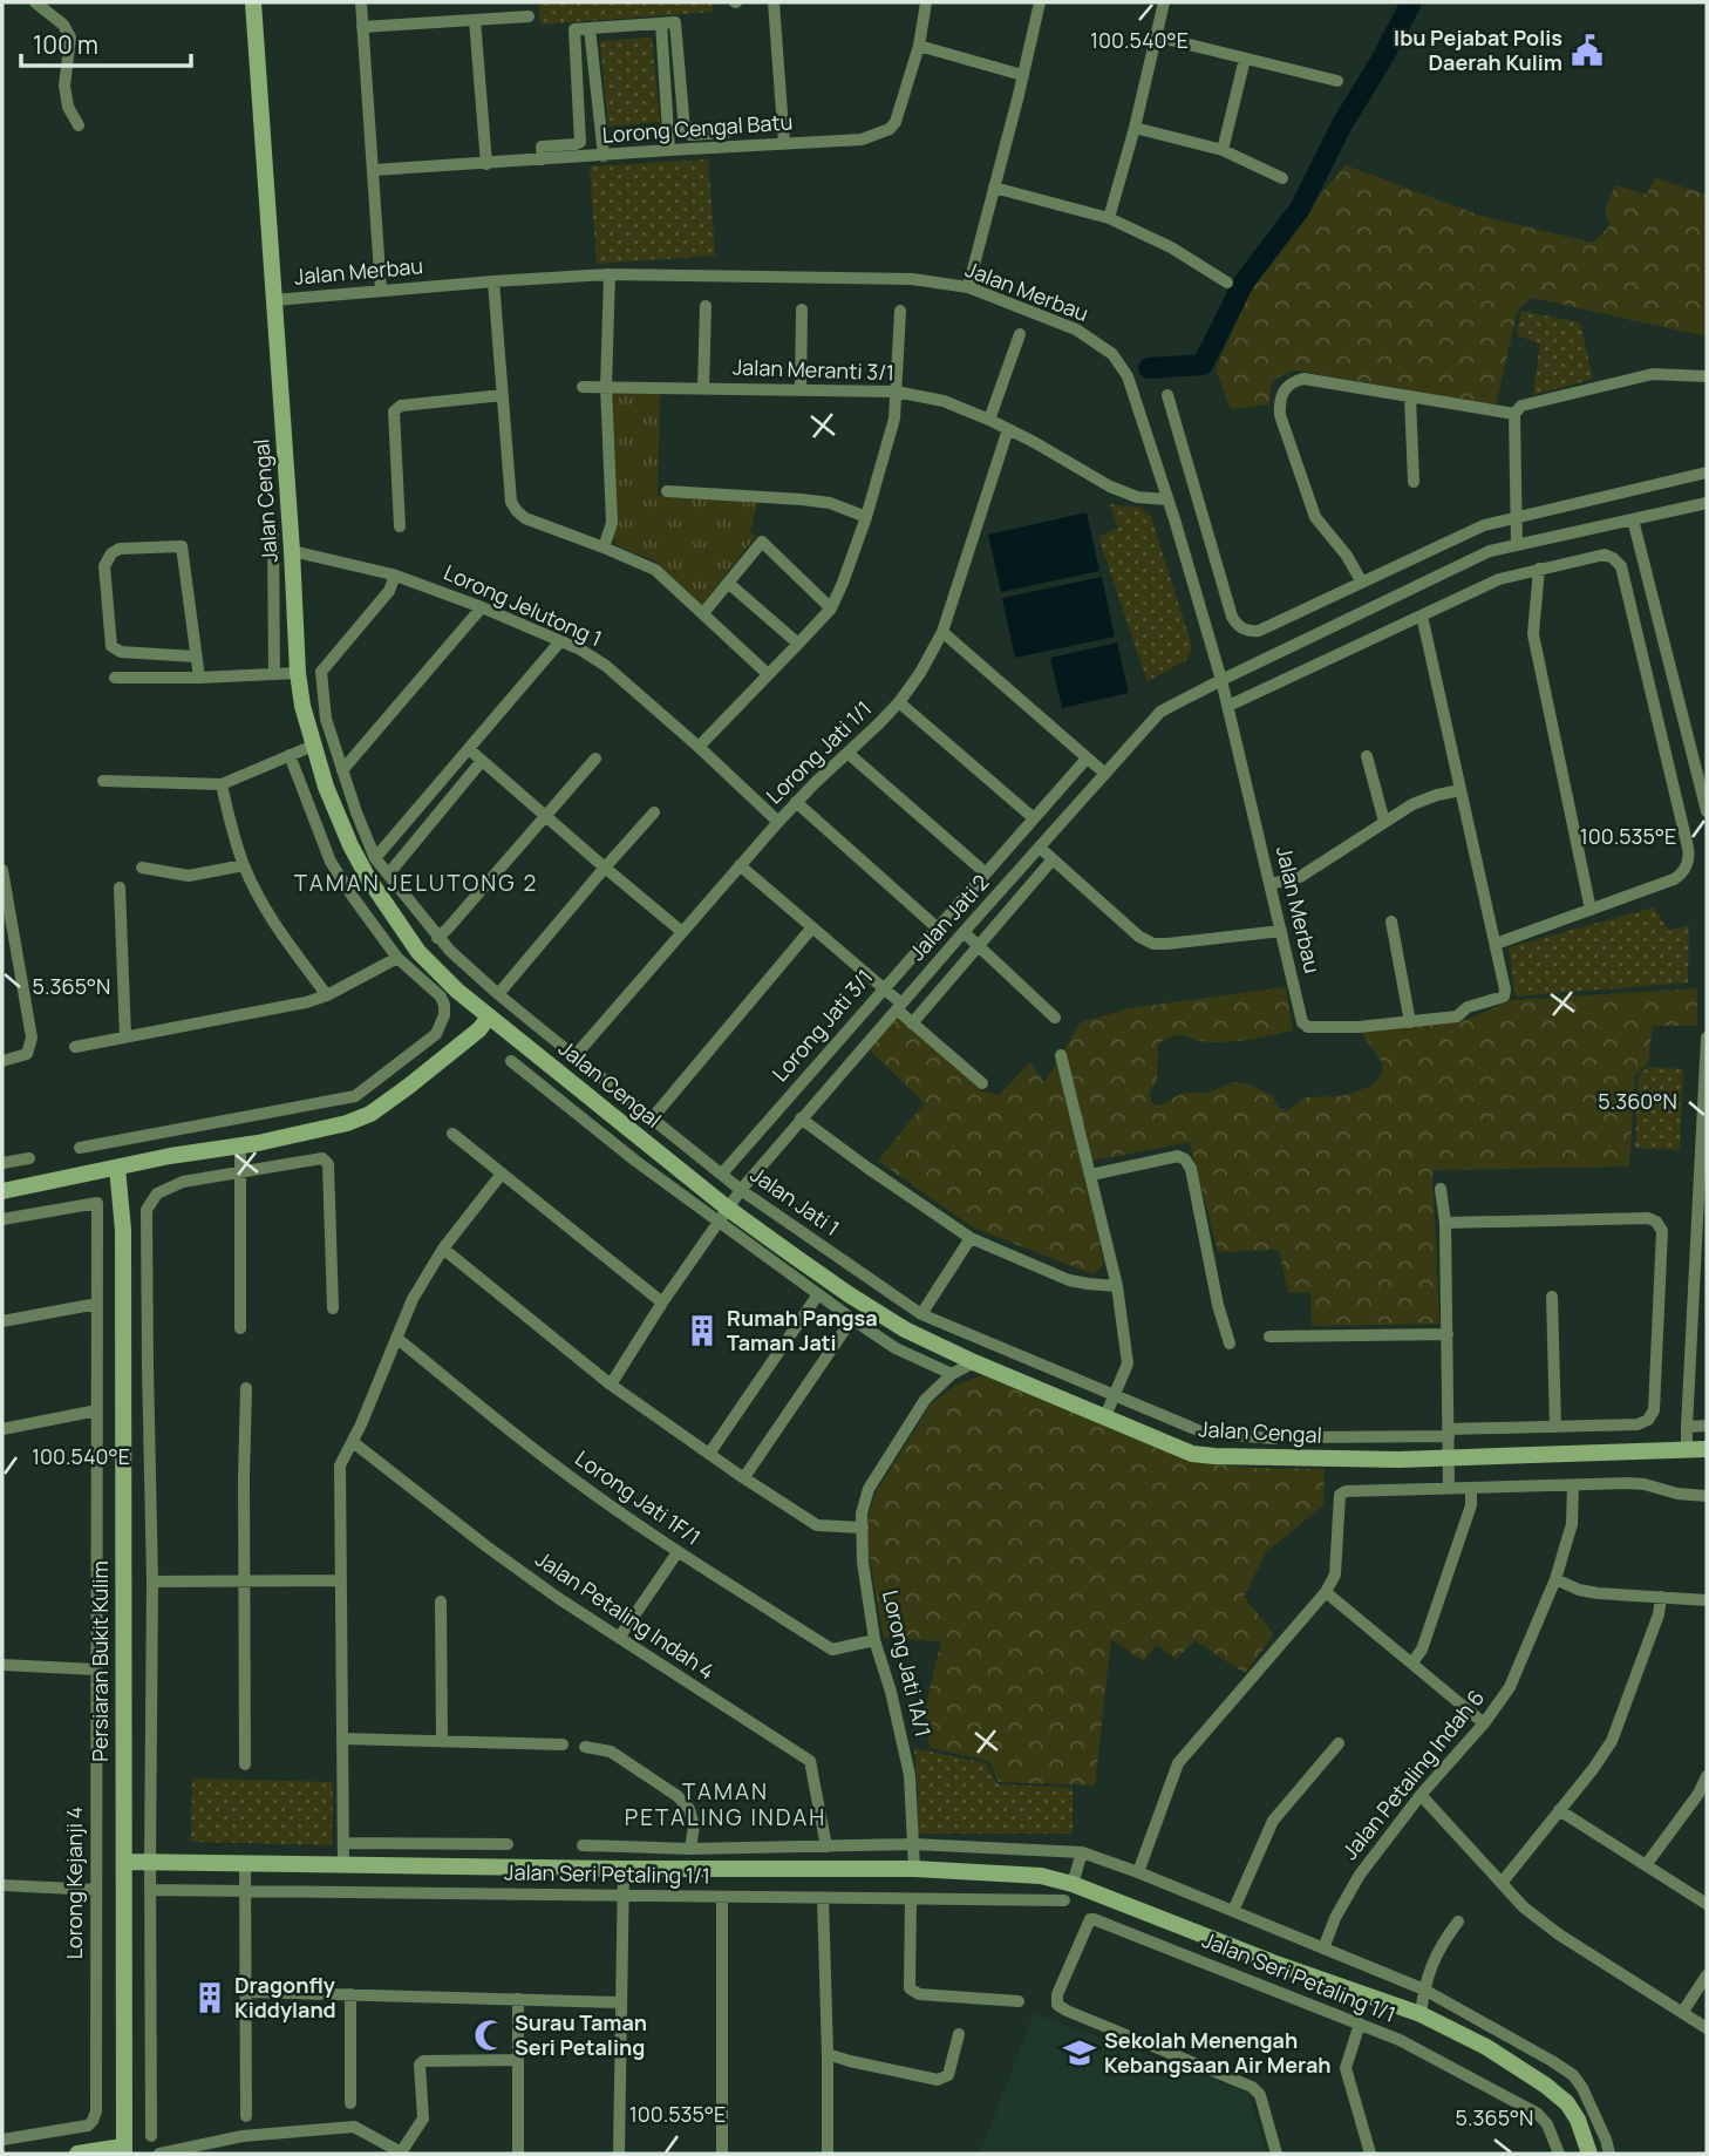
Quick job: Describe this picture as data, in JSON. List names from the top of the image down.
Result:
{
  "streets": {
    "street": [
      "Lorong Cengal Batu",
      "Jalan Merbau",
      "Jalan Meranti 3/1",
      "Jalan Cengal",
      "Lorong Jelutong 1",
      "Lorong Jati 1/1",
      "Jalan Jati 2",
      "Lorong Jati 3/1",
      "Jalan Jati 1",
      "Lorong Jati 1F/1",
      "Jalan Petaling Indah 4",
      "Persiaran Bukit Kulim",
      "Lorong Jati 1A/1",
      "Jalan Petaling Indah 6",
      "Jalan Seri Petaling 1/1",
      "Lorong Kejanji 4"
    ]
  },
  "crossings": [
    ["Jalan Merbau", "Jalan Meranti 3/1"],
    ["Jalan Merbau", "Jalan Cengal"],
    ["Jalan Merbau", "Jalan Jati 2"],
    ["Jalan Meranti 3/1", "Lorong Jati 1/1"],
    ["Jalan Cengal", "Lorong Jelutong 1"],
    ["Jalan Cengal", "Jalan Jati 2"],
    ["Jalan Cengal", "Jalan Jati 1"],
    ["Jalan Cengal", "Lorong Jati 1A/1"],
    ["Lorong Jelutong 1", "Lorong Jati 1/1"],
    ["Lorong Jelutong 1", "Jalan Jati 1"],
    ["Lorong Jati 1/1", "Jalan Jati 1"],
    ["Jalan Jati 2", "Jalan Jati 1"],
    ["Lorong Jati 3/1", "Jalan Jati 1"],
    ["Lorong Jati 1F/1", "Lorong Jati 1A/1"]
  ],
  "districts": ["TAMAN JELUTONG 2", "TAMAN PETALING INDAH"],
  "places": {
    "public building": ["Ibu Pejabat Polis Daerah Kulim"],
    "building": ["Rumah Pangsa Taman Jati", "Dragonfly Kiddyland"],
    "mosque": ["Surau Taman Seri Petaling"],
    "school or university": ["Sekolah Menengah Kebangsaan Air Merah"]
  },
  "scale_bar": "100 m",
  "coordinates": [
    "100.540°E",
    "100.535°E",
    "5.365°N",
    "5.360°N"
  ]
}
